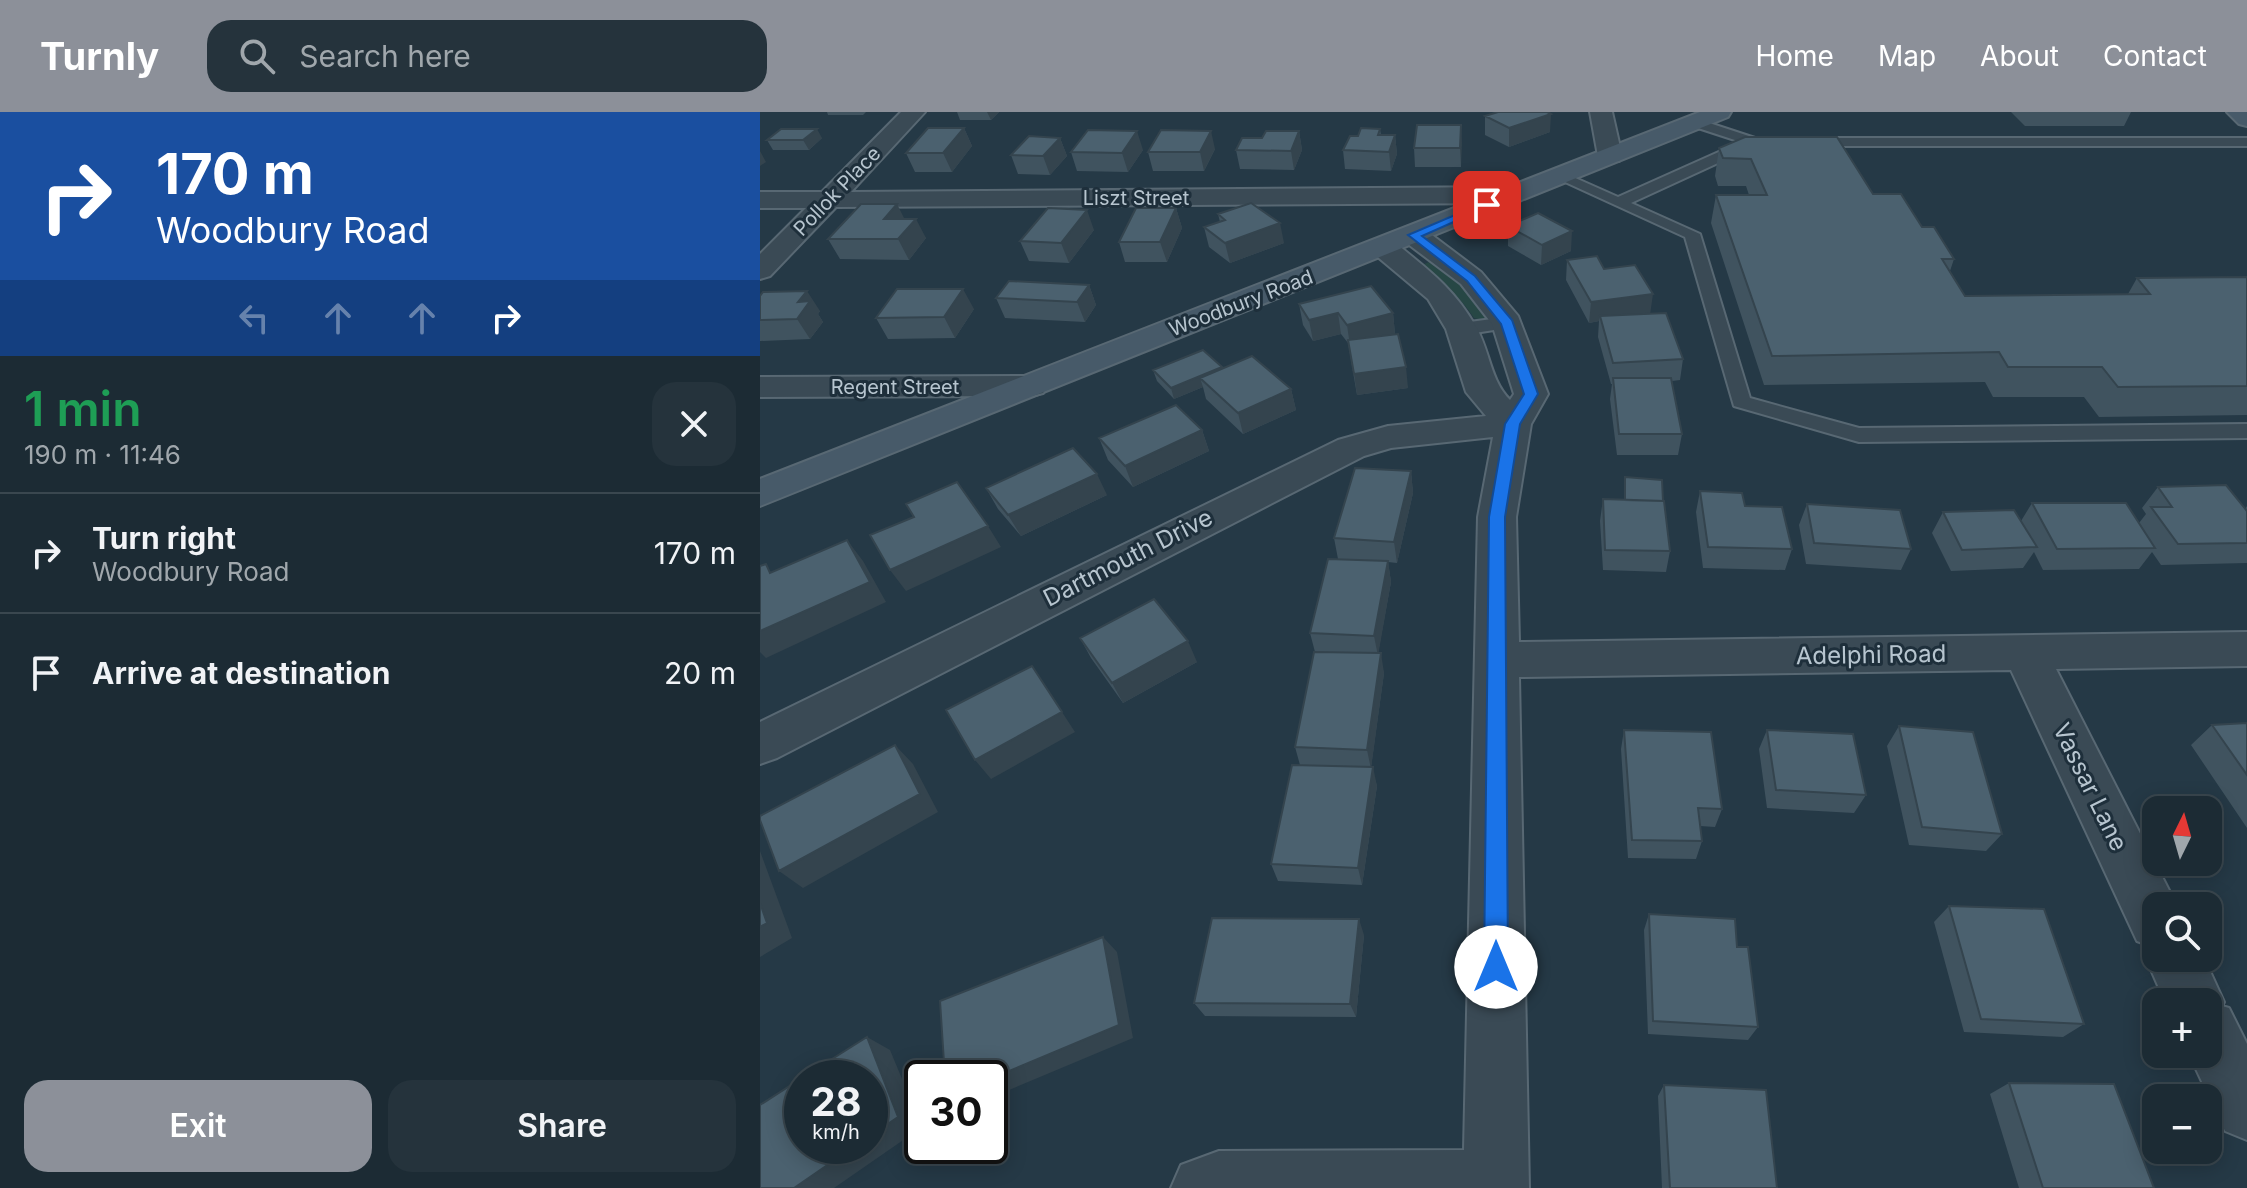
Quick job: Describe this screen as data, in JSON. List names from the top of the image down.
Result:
{
  "streets": {
    "main road": ["Woodbury Road"],
    "street": [
      "Pollok Place",
      "Liszt Street",
      "Regent Street",
      "Dartmouth Drive",
      "Adelphi Road",
      "Vassar Lane"
    ]
  },
  "crossings": [
    ["Pollok Place", "Liszt Street"],
    ["Liszt Street", "Woodbury Road"],
    ["Woodbury Road", "Regent Street"],
    ["Adelphi Road", "Vassar Lane"]
  ],
  "north": "top",
  "page": {
    "header": "Turnly",
    "search": "Search here",
    "nav": [
      "Home",
      "Map",
      "About",
      "Contact"
    ],
    "turn": ["170 m", "Woodbury Road"],
    "heading": ["1 min", "190 m · 11:46"],
    "list": [
      {
        "name": "Turn right",
        "note": "Woodbury Road",
        "value": "170 m"
      },
      {
        "name": "Arrive at destination",
        "value": "20 m"
      }
    ],
    "map_buttons": ["+", "−"],
    "speed": "28 km/h",
    "limit": "30",
    "buttons": ["Exit", "Share"]
  }
}
